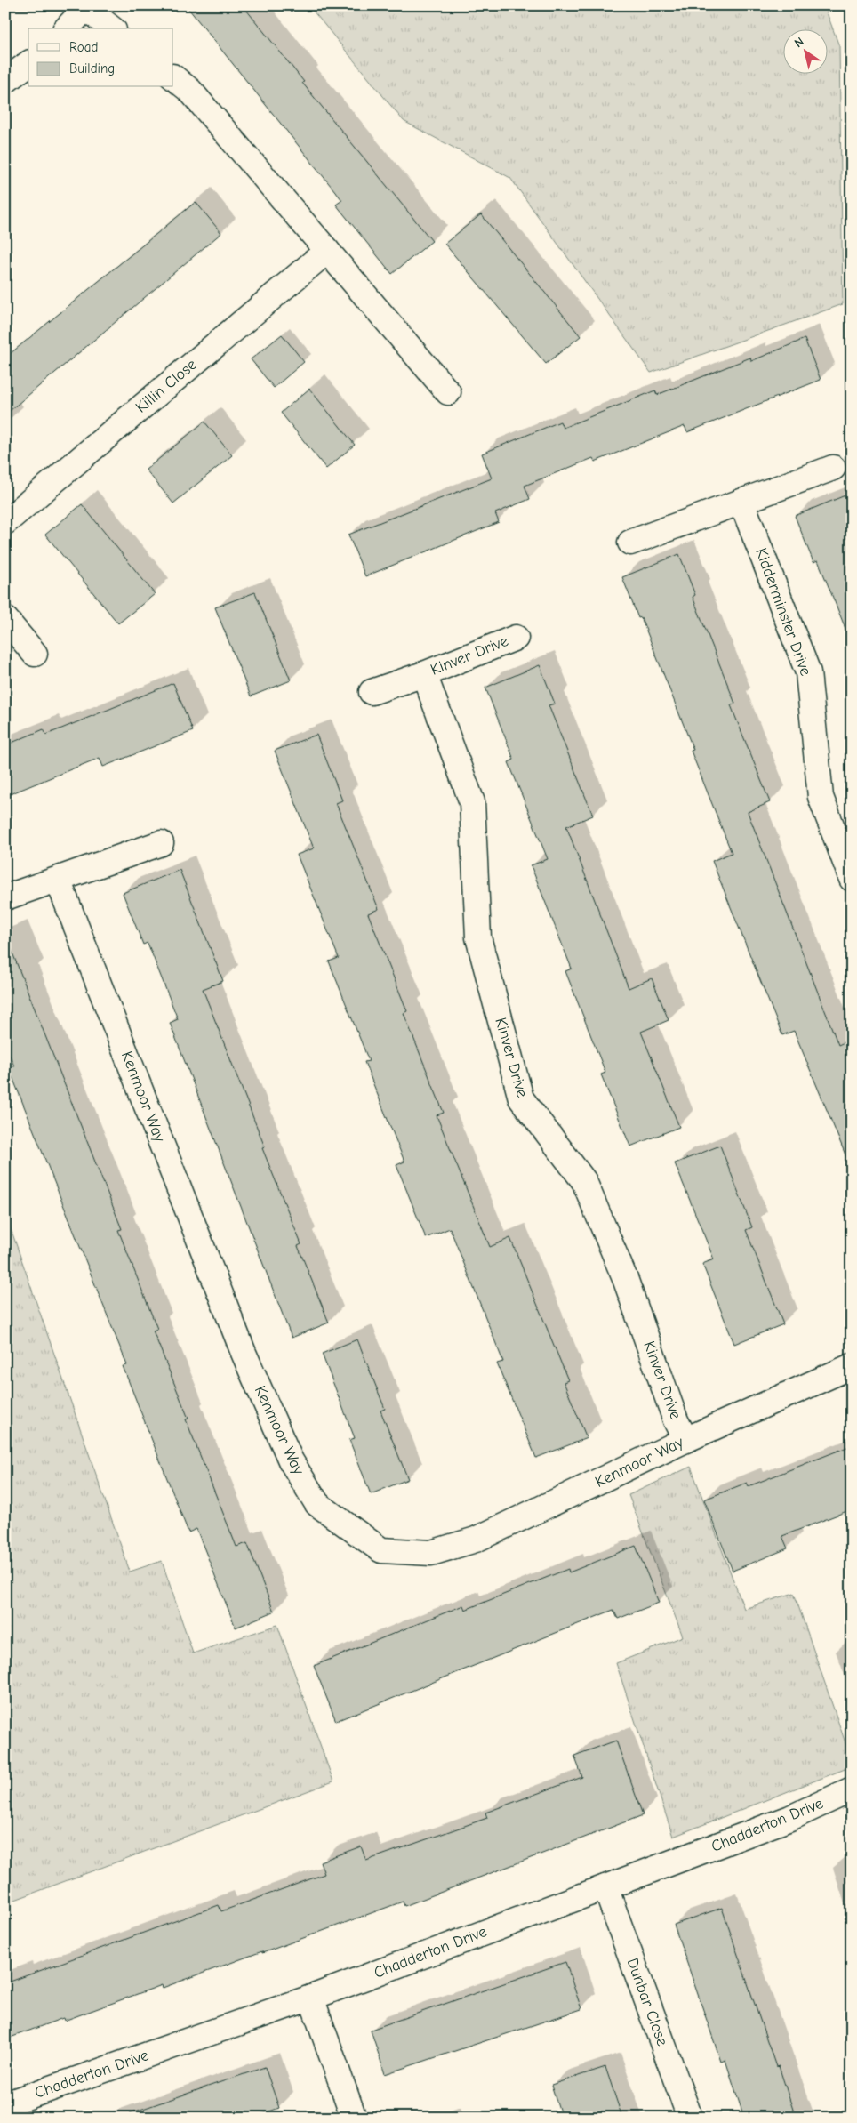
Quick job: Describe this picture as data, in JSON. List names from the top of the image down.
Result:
{
  "streets": {
    "street": [
      "Killin Close",
      "Kidderminster Drive",
      "Kinver Drive",
      "Kenmoor Way",
      "Chadderton Drive",
      "Dunbar Close"
    ]
  },
  "crossings": [
    ["Kinver Drive", "Kenmoor Way"],
    ["Chadderton Drive", "Dunbar Close"]
  ],
  "legend": ["Road", "Building"],
  "north": "top left"
}
